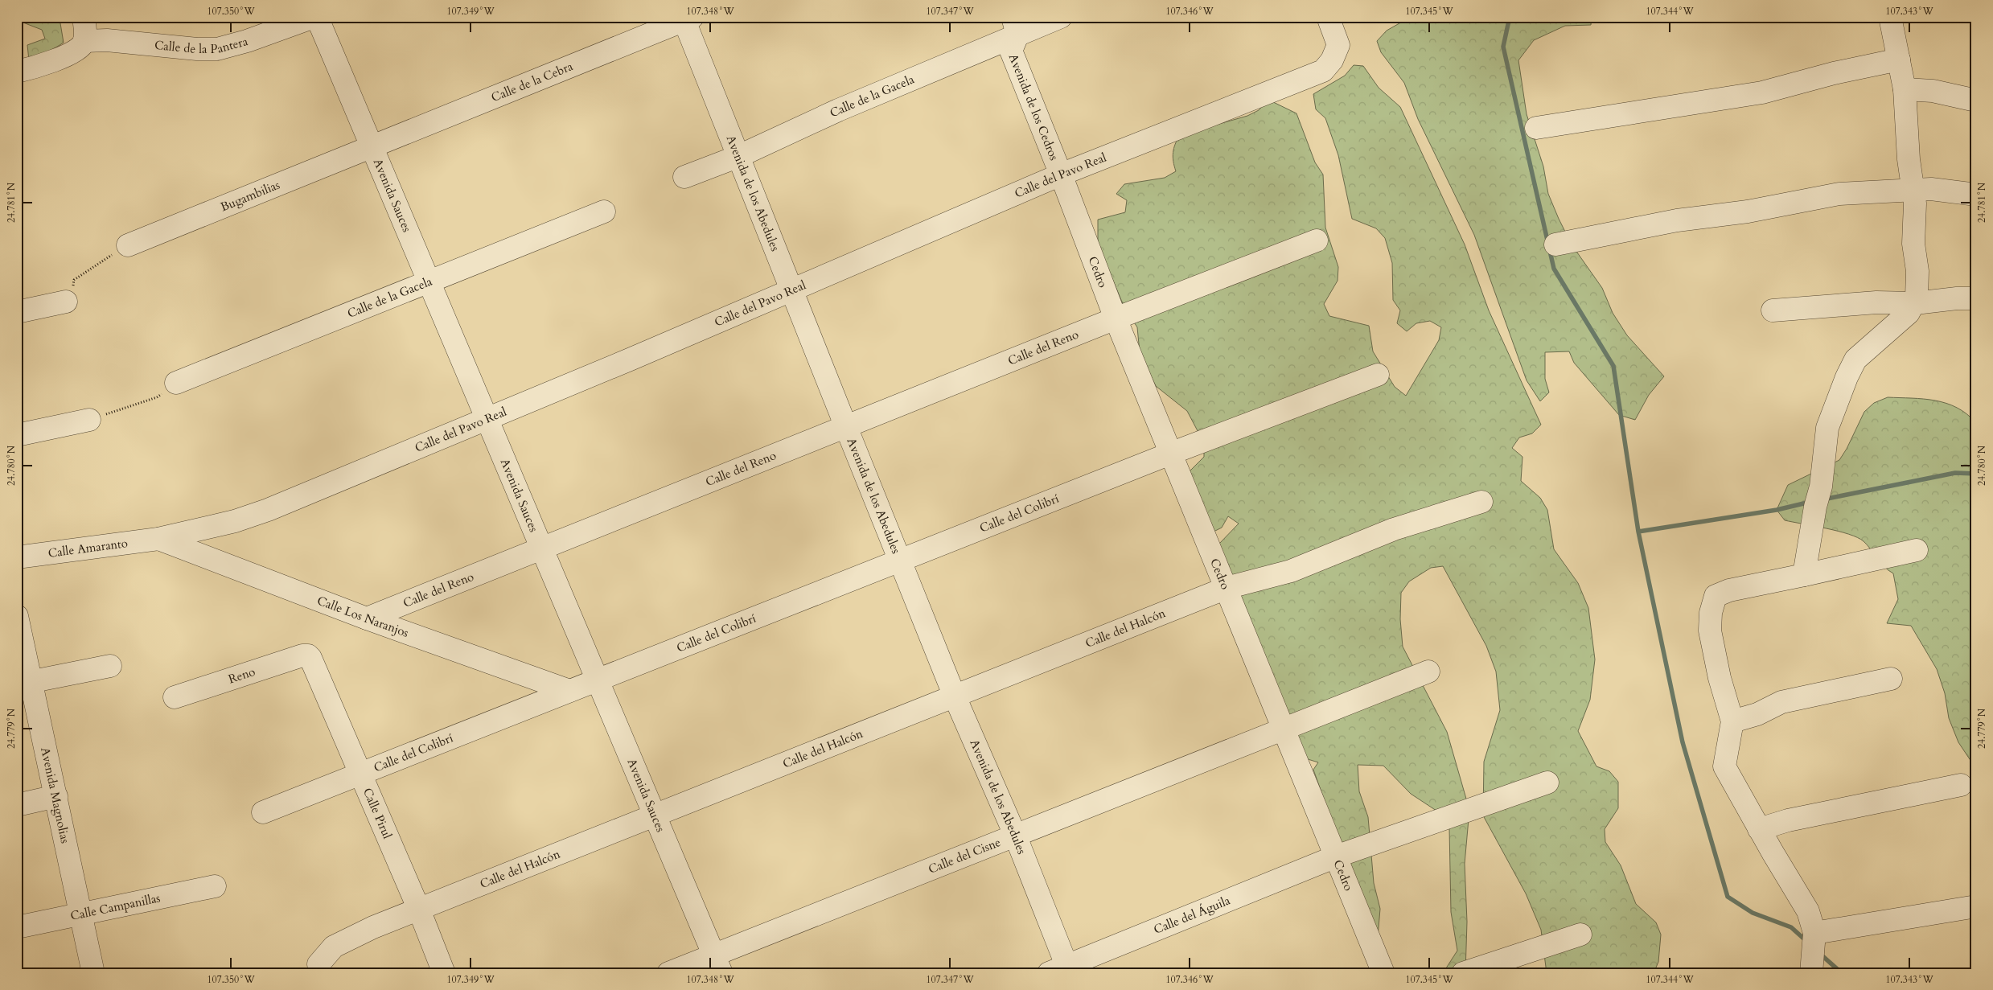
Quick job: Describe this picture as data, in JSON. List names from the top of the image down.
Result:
{
  "streets": {
    "street": [
      "Calle de la Pantera",
      "Calle de la Cebra",
      "Calle de la Gacela",
      "Avenida de los Cedros",
      "Calle del Pavo Real",
      "Avenida de los Abedules",
      "Bugambilias",
      "Avenida Sauces",
      "Cedro",
      "Calle del Reno",
      "Calle del Colibrí",
      "Calle Amaranto",
      "Calle Los Naranjos",
      "Calle del Halcón",
      "Reno",
      "Avenida Magnolias",
      "Calle Pirul",
      "Calle del Cisne",
      "Calle Campanillas",
      "Calle del Águila"
    ]
  },
  "crossings": [
    ["Calle de la Cebra", "Avenida de los Abedules"],
    ["Calle de la Cebra", "Bugambilias"],
    ["Calle de la Cebra", "Avenida Sauces"],
    ["Calle de la Gacela", "Avenida de los Cedros"],
    ["Calle de la Gacela", "Avenida de los Abedules"],
    ["Calle de la Gacela", "Avenida Sauces"],
    ["Avenida de los Cedros", "Calle del Pavo Real"],
    ["Avenida de los Cedros", "Cedro"],
    ["Calle del Pavo Real", "Avenida de los Abedules"],
    ["Calle del Pavo Real", "Avenida Sauces"],
    ["Calle del Pavo Real", "Cedro"],
    ["Calle del Pavo Real", "Calle Amaranto"],
    ["Calle del Pavo Real", "Calle Los Naranjos"],
    ["Avenida de los Abedules", "Calle del Reno"],
    ["Avenida de los Abedules", "Calle del Colibrí"],
    ["Avenida de los Abedules", "Calle del Halcón"],
    ["Avenida de los Abedules", "Calle del Cisne"],
    ["Avenida de los Abedules", "Calle del Águila"],
    ["Bugambilias", "Avenida Sauces"],
    ["Avenida Sauces", "Calle del Reno"],
    ["Avenida Sauces", "Calle del Colibrí"],
    ["Avenida Sauces", "Calle del Halcón"],
    ["Avenida Sauces", "Calle del Cisne"],
    ["Cedro", "Calle del Reno"],
    ["Cedro", "Calle del Colibrí"],
    ["Cedro", "Calle del Halcón"],
    ["Cedro", "Calle del Cisne"],
    ["Cedro", "Calle del Águila"],
    ["Calle del Reno", "Calle Los Naranjos"],
    ["Calle del Colibrí", "Calle Los Naranjos"],
    ["Calle del Colibrí", "Calle Pirul"],
    ["Calle Amaranto", "Calle Los Naranjos"],
    ["Calle del Halcón", "Calle Pirul"],
    ["Reno", "Calle Pirul"],
    ["Avenida Magnolias", "Calle Campanillas"]
  ],
  "coordinates": [
    "107.350°W",
    "107.349°W",
    "107.348°W",
    "107.347°W",
    "107.346°W",
    "107.345°W",
    "107.344°W",
    "107.343°W",
    "24.781°N",
    "24.780°N",
    "24.779°N"
  ]
}
